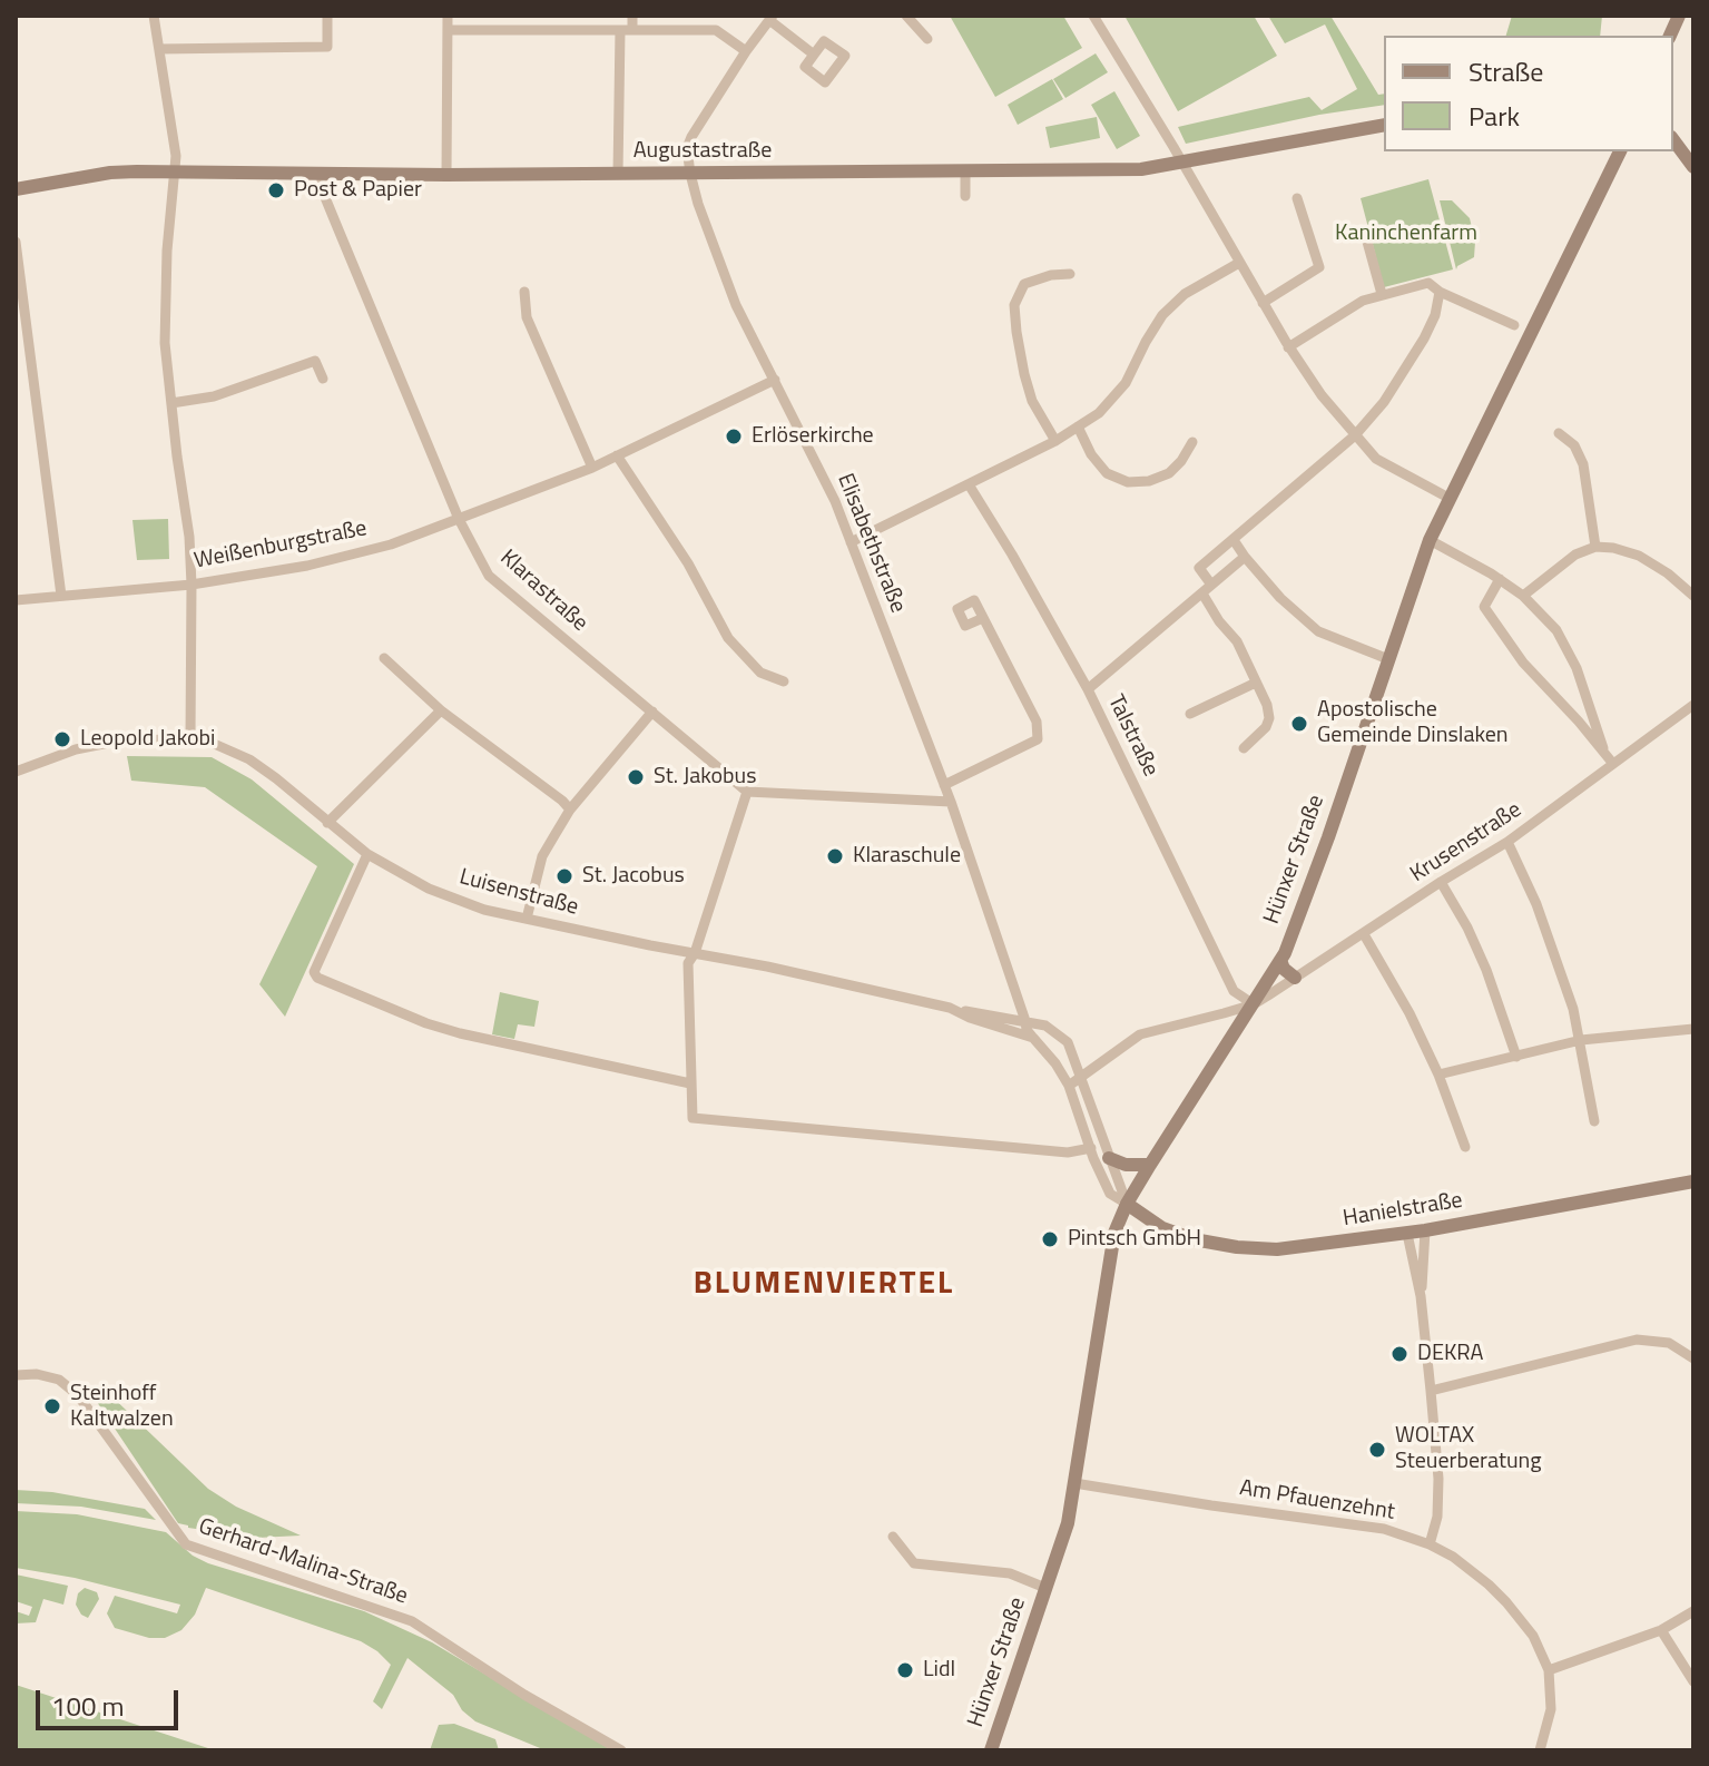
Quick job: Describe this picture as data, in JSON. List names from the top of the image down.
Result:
{
  "streets": {
    "main road": ["Augustastraße", "Hünxer Straße", "Hanielstraße"],
    "street": [
      "Elisabethstraße",
      "Weißenburgstraße",
      "Klarastraße",
      "Talstraße",
      "Krusenstraße",
      "Luisenstraße",
      "Am Pfauenzehnt",
      "Gerhard-Malina-Straße"
    ]
  },
  "crossings": [
    ["Augustastraße", "Elisabethstraße"],
    ["Augustastraße", "Klarastraße"],
    ["Elisabethstraße", "Weißenburgstraße"],
    ["Elisabethstraße", "Luisenstraße"],
    ["Weißenburgstraße", "Klarastraße"],
    ["Krusenstraße", "Hünxer Straße"],
    ["Hünxer Straße", "Luisenstraße"],
    ["Hünxer Straße", "Hanielstraße"],
    ["Hünxer Straße", "Am Pfauenzehnt"],
    ["Luisenstraße", "Hanielstraße"]
  ],
  "districts": ["BLUMENVIERTEL"],
  "parks": ["Kaninchenfarm"],
  "places": [
    "Post & Papier",
    "Erlöserkirche",
    "Apostolische Gemeinde Dinslaken",
    "Leopold Jakobi",
    "St. Jakobus",
    "Klaraschule",
    "St. Jacobus",
    "Pintsch GmbH",
    "DEKRA",
    "Steinhoff Kaltwalzen",
    "WOLTAX Steuerberatung",
    "Lidl"
  ],
  "legend": ["Straße", "Park"],
  "scale_bar": "100 m"
}
